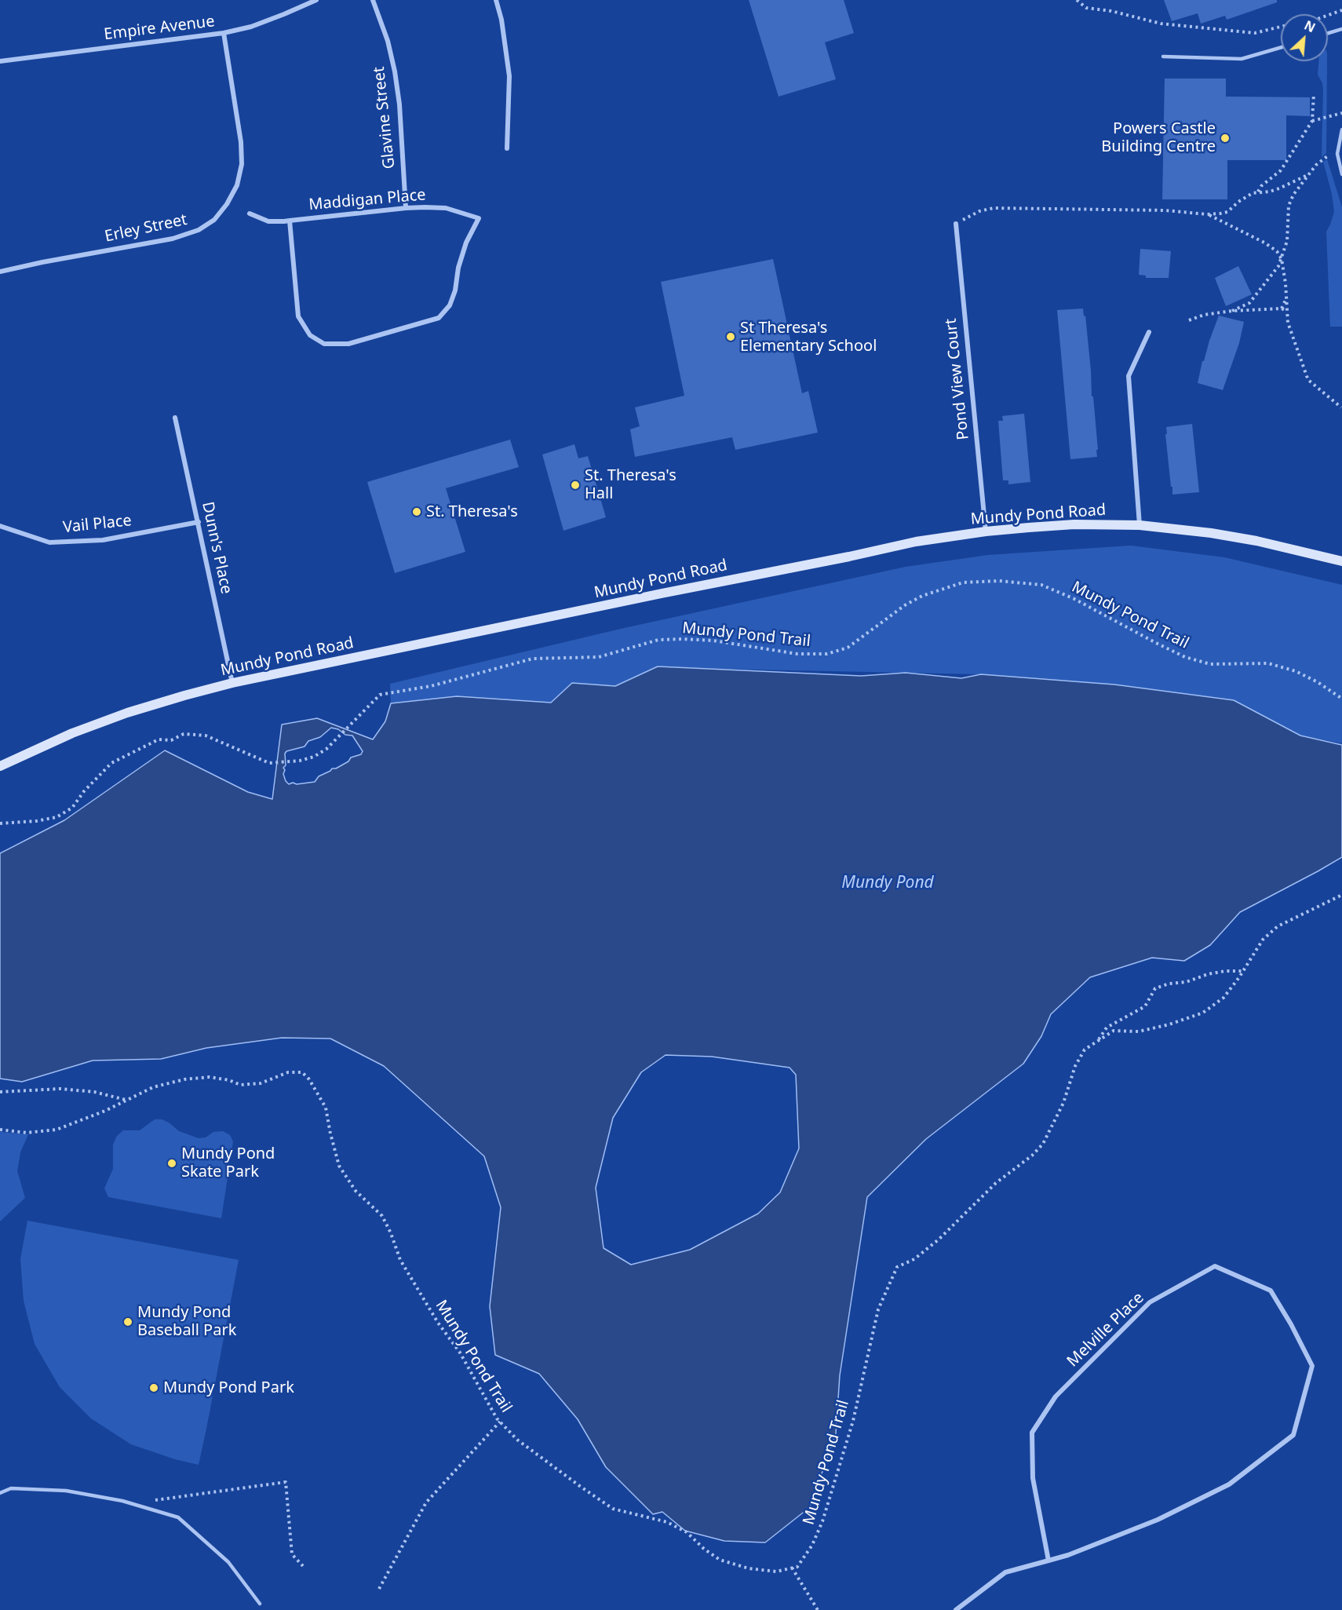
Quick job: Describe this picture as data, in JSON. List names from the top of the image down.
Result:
{
  "streets": {
    "street": [
      "Empire Avenue",
      "Glavine Street",
      "Maddigan Place",
      "Erley Street",
      "Pond View Court",
      "Mundy Pond Road",
      "Vail Place",
      "Dunn's Place",
      "Melville Place"
    ],
    "path": ["Mundy Pond Trail"]
  },
  "crossings": [
    ["Empire Avenue", "Erley Street"],
    ["Glavine Street", "Maddigan Place"],
    ["Pond View Court", "Mundy Pond Road"],
    ["Mundy Pond Road", "Dunn's Place"],
    ["Vail Place", "Dunn's Place"]
  ],
  "water": ["Mundy Pond"],
  "places": [
    "Powers Castle Building Centre",
    "St Theresa's Elementary School",
    "St. Theresa's Hall",
    "St. Theresa's",
    "Mundy Pond Skate Park",
    "Mundy Pond Baseball Park",
    "Mundy Pond Park"
  ],
  "north": "top right"
}
